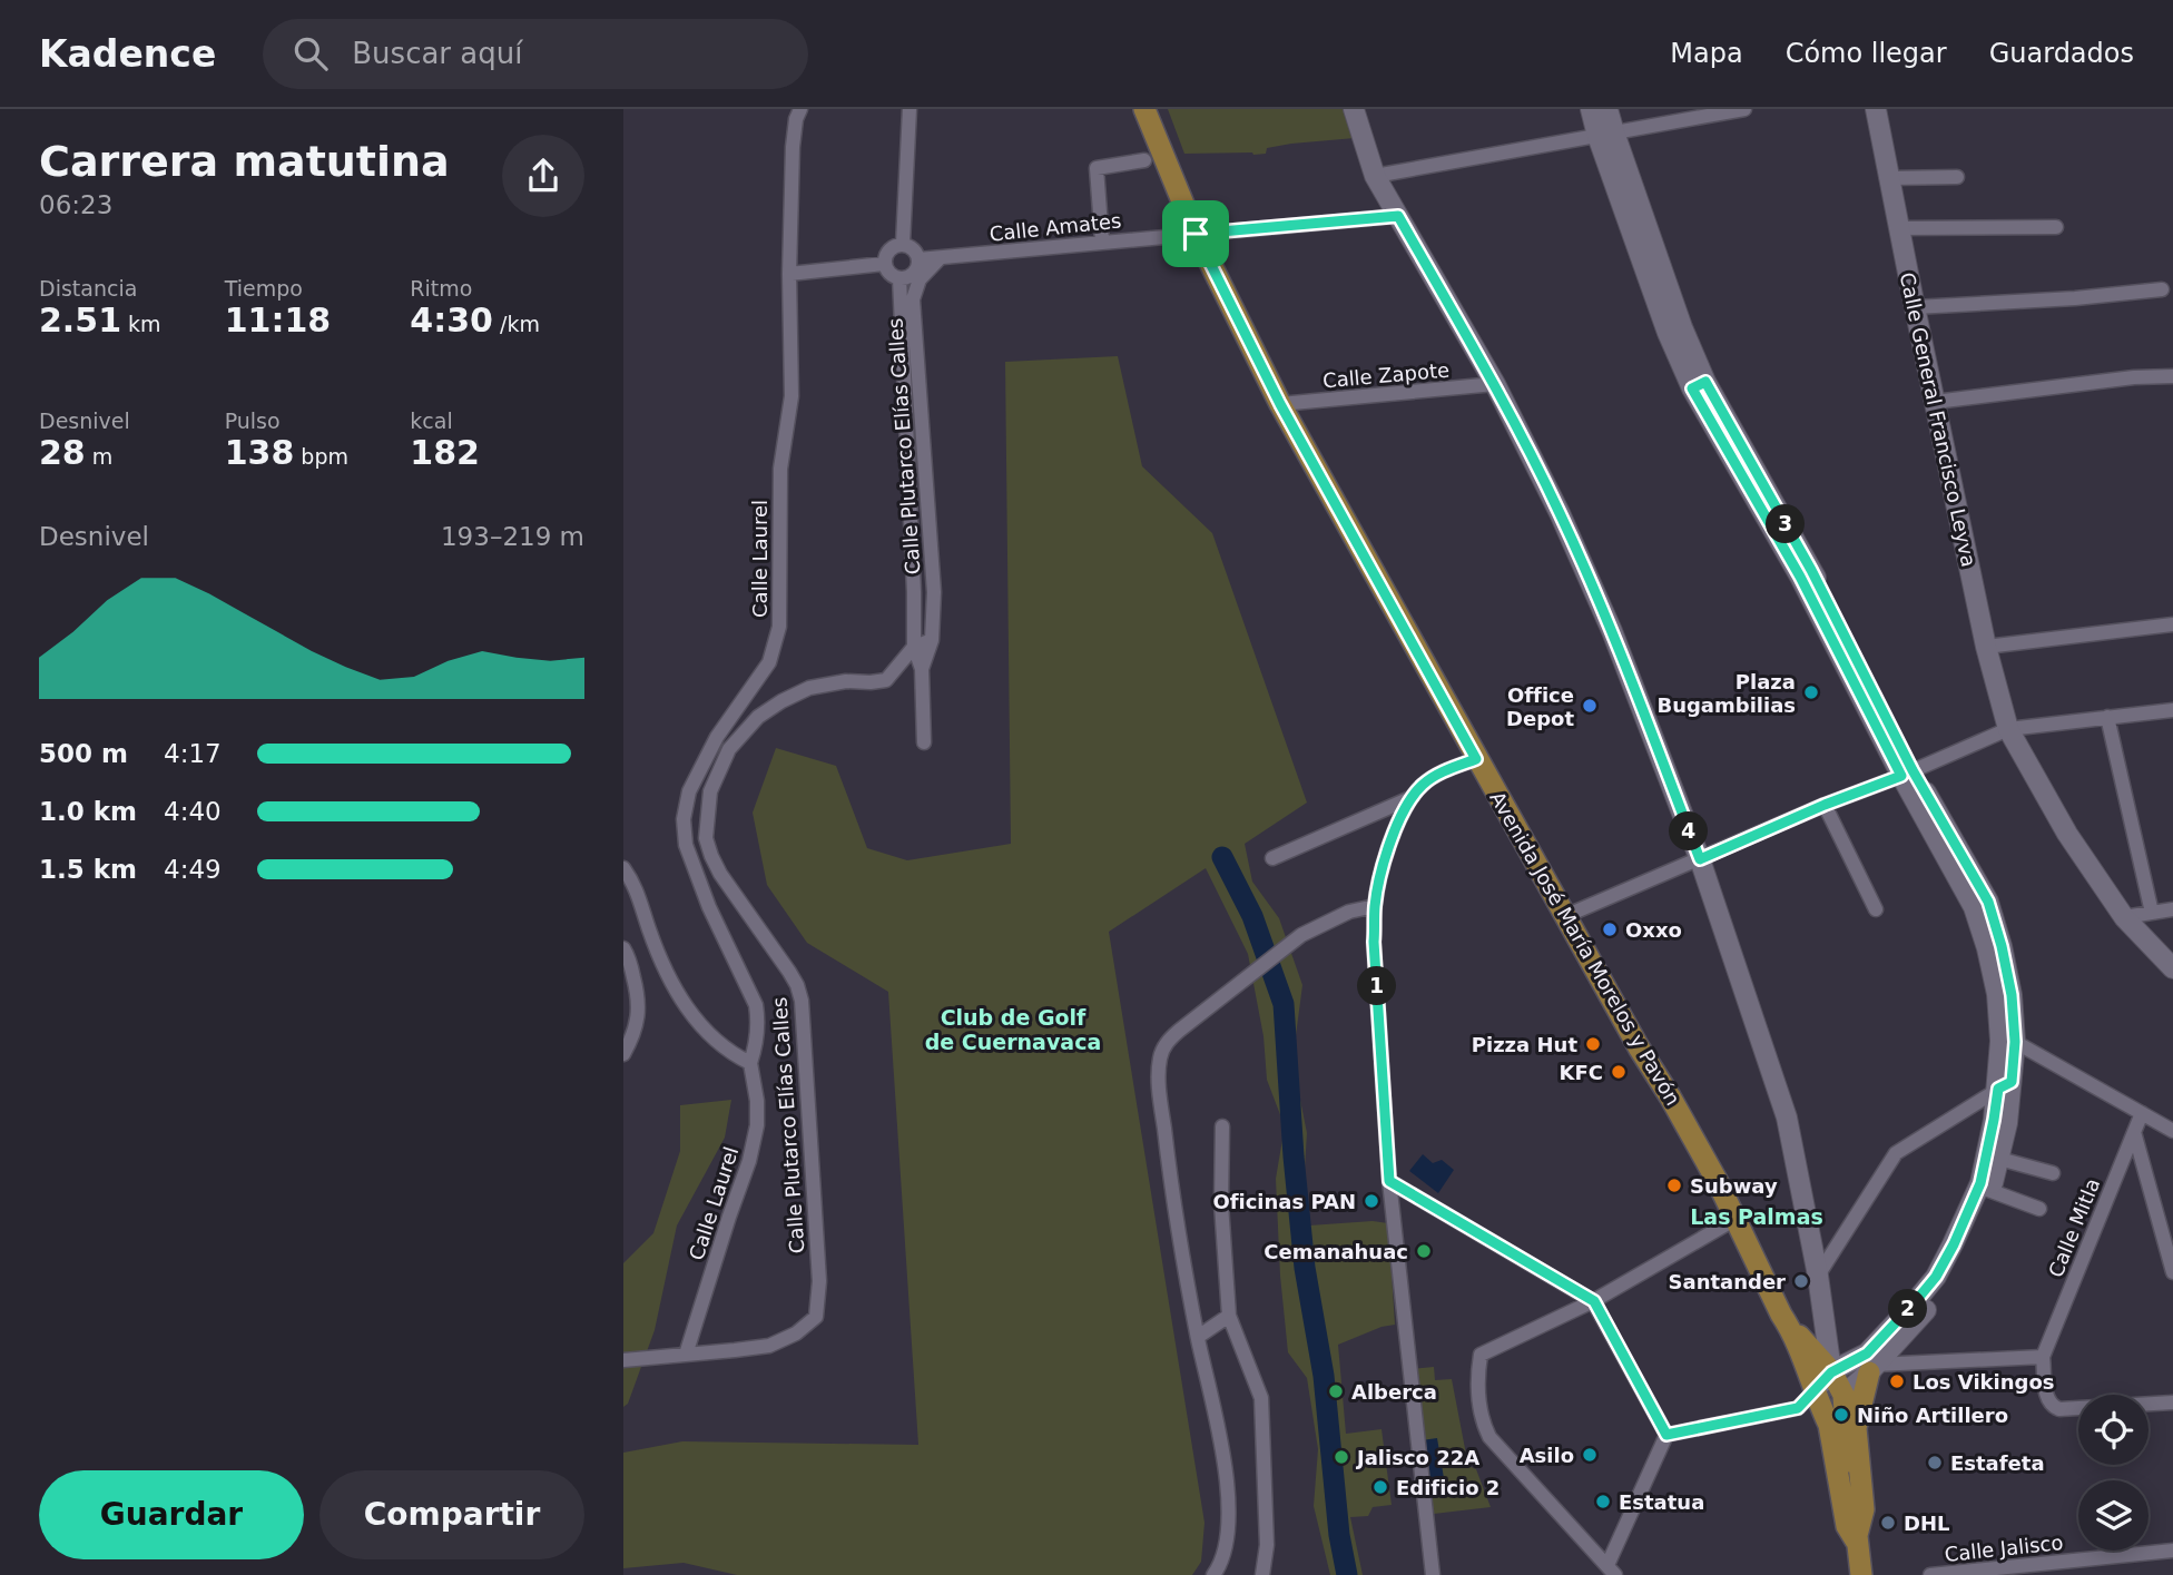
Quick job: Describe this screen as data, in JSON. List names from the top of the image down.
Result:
{
  "streets": {
    "main road": ["Avenida José María Morelos y Pavón"],
    "street": [
      "Calle Amates",
      "Calle Zapote",
      "Calle General Francisco Leyva",
      "Calle Plutarco Elías Calles",
      "Calle Laurel",
      "Calle Mitla",
      "Calle Jalisco"
    ]
  },
  "crossings": [
    ["Calle Amates", "Calle Plutarco Elías Calles"],
    ["Calle Amates", "Avenida José María Morelos y Pavón"],
    ["Calle Zapote", "Avenida José María Morelos y Pavón"],
    ["Calle Plutarco Elías Calles", "Calle Laurel"]
  ],
  "districts": ["Club de Golf de Cuernavaca", "Las Palmas"],
  "places": [
    "Plaza Bugambilias",
    "Office Depot",
    "Oxxo",
    "Pizza Hut",
    "KFC",
    "Subway",
    "Oficinas PAN",
    "Cemanahuac",
    "Santander",
    "Los Vikingos",
    "Alberca",
    "Niño Artillero",
    "Asilo",
    "Jalisco 22A",
    "Estafeta",
    "Edificio 2",
    "Estatua",
    "DHL"
  ],
  "page": {
    "header": "Kadence",
    "search": "Buscar aquí",
    "nav": ["Mapa", "Cómo llegar", "Guardados"],
    "heading": ["Carrera matutina", "06:23"],
    "stats": [
      ["Distancia", "2.51 km"],
      ["Tiempo", "11:18"],
      ["Ritmo", "4:30 /km"],
      ["Desnivel", "28 m"],
      ["Pulso", "138 bpm"],
      ["kcal", "182"]
    ],
    "pins": [
      "3",
      "4",
      "1",
      "2"
    ],
    "chart": ["Desnivel", "193–219 m"],
    "list": [
      {
        "name": "500 m",
        "note": "4:17"
      },
      {
        "name": "1.0 km",
        "note": "4:40"
      },
      {
        "name": "1.5 km",
        "note": "4:49"
      }
    ],
    "buttons": ["Guardar", "Compartir"]
  }
}
